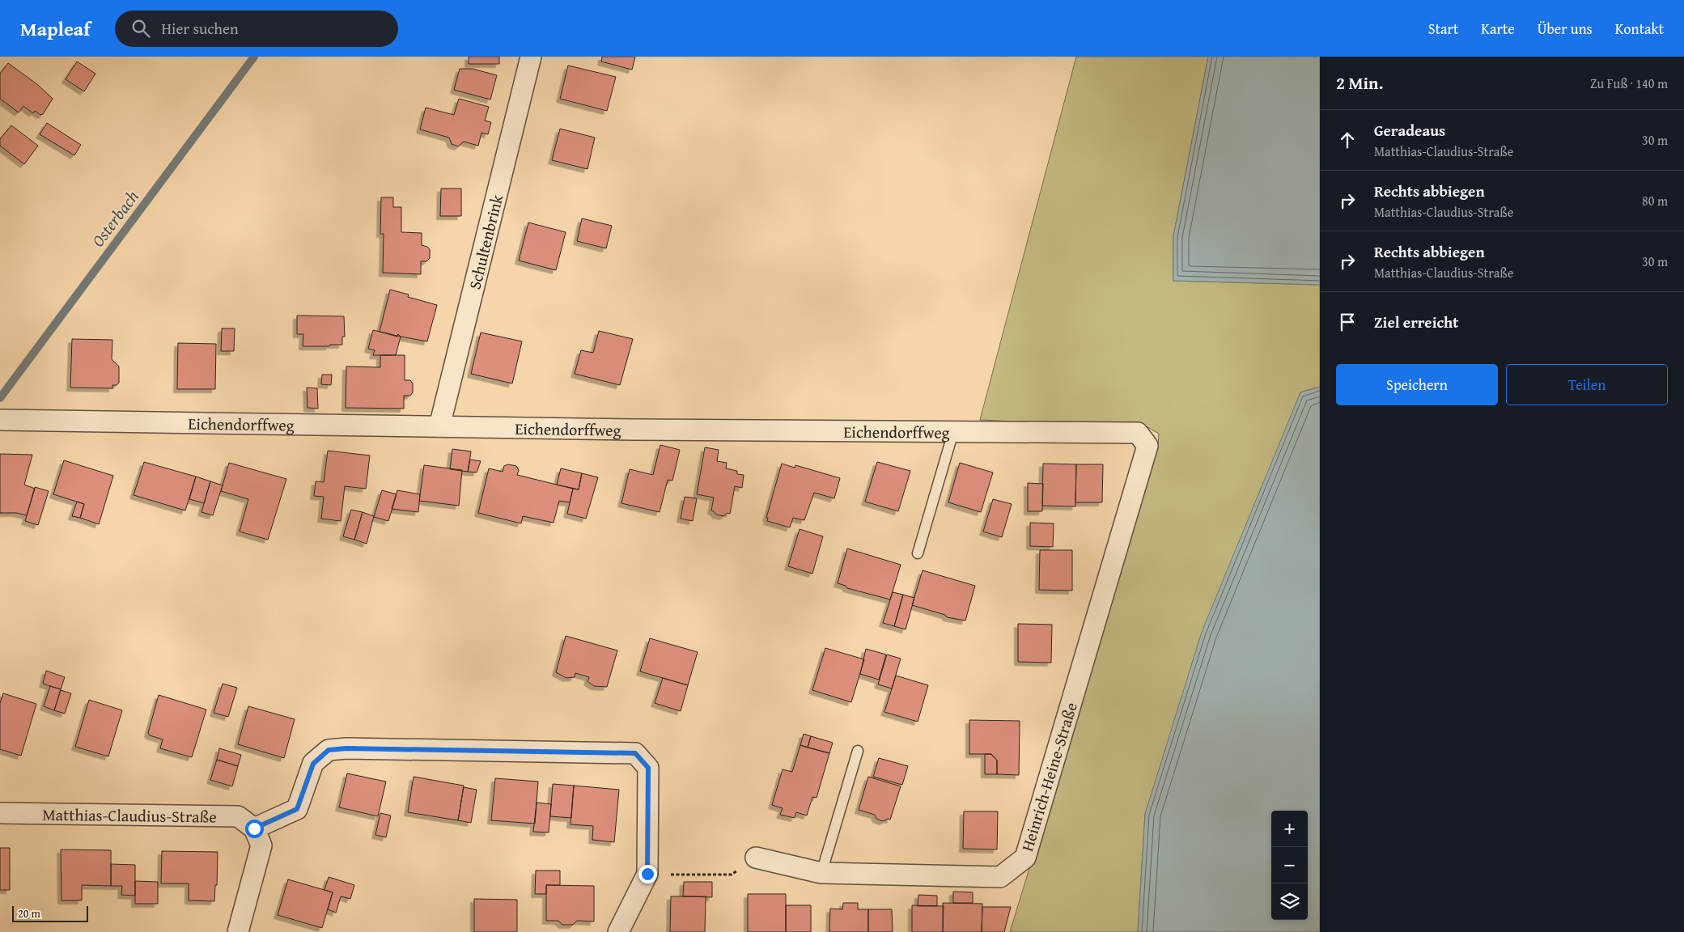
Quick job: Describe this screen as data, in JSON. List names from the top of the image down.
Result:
{
  "streets": {
    "street": [
      "Schultenbrink",
      "Eichendorffweg",
      "Heinrich-Heine-Straße",
      "Matthias-Claudius-Straße"
    ]
  },
  "crossings": [
    ["Schultenbrink", "Eichendorffweg"],
    ["Eichendorffweg", "Heinrich-Heine-Straße"]
  ],
  "water": ["Osterbach"],
  "scale_bar": "20 m",
  "page": {
    "header": "Mapleaf",
    "search": "Hier suchen",
    "nav": [
      "Start",
      "Karte",
      "Über uns",
      "Kontakt"
    ],
    "heading": ["2 Min.", "Zu Fuß · 140 m"],
    "list": [
      ["Geradeaus", "Matthias-Claudius-Straße", "30 m"],
      ["Rechts abbiegen", "Matthias-Claudius-Straße", "80 m"],
      ["Rechts abbiegen", "Matthias-Claudius-Straße", "30 m"],
      "Ziel erreicht"
    ],
    "buttons": ["Speichern", "Teilen"],
    "map_buttons": ["+", "−"],
    "scale": "20 m"
  }
}
